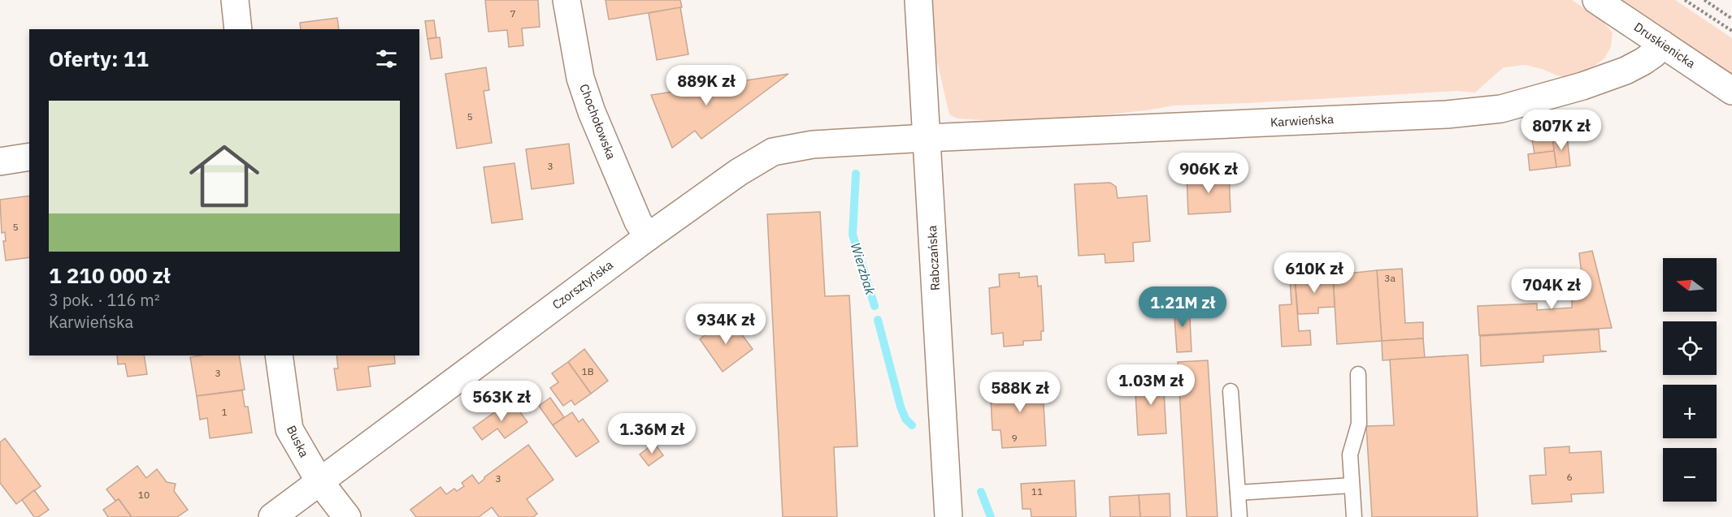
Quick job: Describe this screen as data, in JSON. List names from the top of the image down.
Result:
{
  "streets": {
    "street": [
      "Druskienicka",
      "Karwieńska",
      "Chochołowska",
      "Rabczańska",
      "Czorsztyńska",
      "Buska"
    ]
  },
  "crossings": [
    ["Druskienicka", "Karwieńska"],
    ["Karwieńska", "Rabczańska"],
    ["Karwieńska", "Czorsztyńska"],
    ["Chochołowska", "Czorsztyńska"],
    ["Rabczańska", "Czorsztyńska"],
    ["Czorsztyńska", "Buska"]
  ],
  "water": ["Wierzbak"],
  "house_numbers": [
    "7",
    "5",
    "3",
    "5",
    "3a",
    "1B",
    "3",
    "1",
    "9",
    "6",
    "3",
    "11",
    "10"
  ],
  "north": "left",
  "page": {
    "heading": "Oferty: 11",
    "price": [
      "889K zł",
      "807K zł",
      "906K zł",
      "610K zł",
      "704K zł",
      "1.21M zł",
      "934K zł",
      "1.03M zł",
      "588K zł",
      "563K zł",
      "1.36M zł"
    ],
    "list": [
      {
        "name": "1 210 000 zł",
        "note": "3 pok. · 116 m² · Karwieńska"
      }
    ],
    "map_buttons": ["+", "−"]
  }
}
